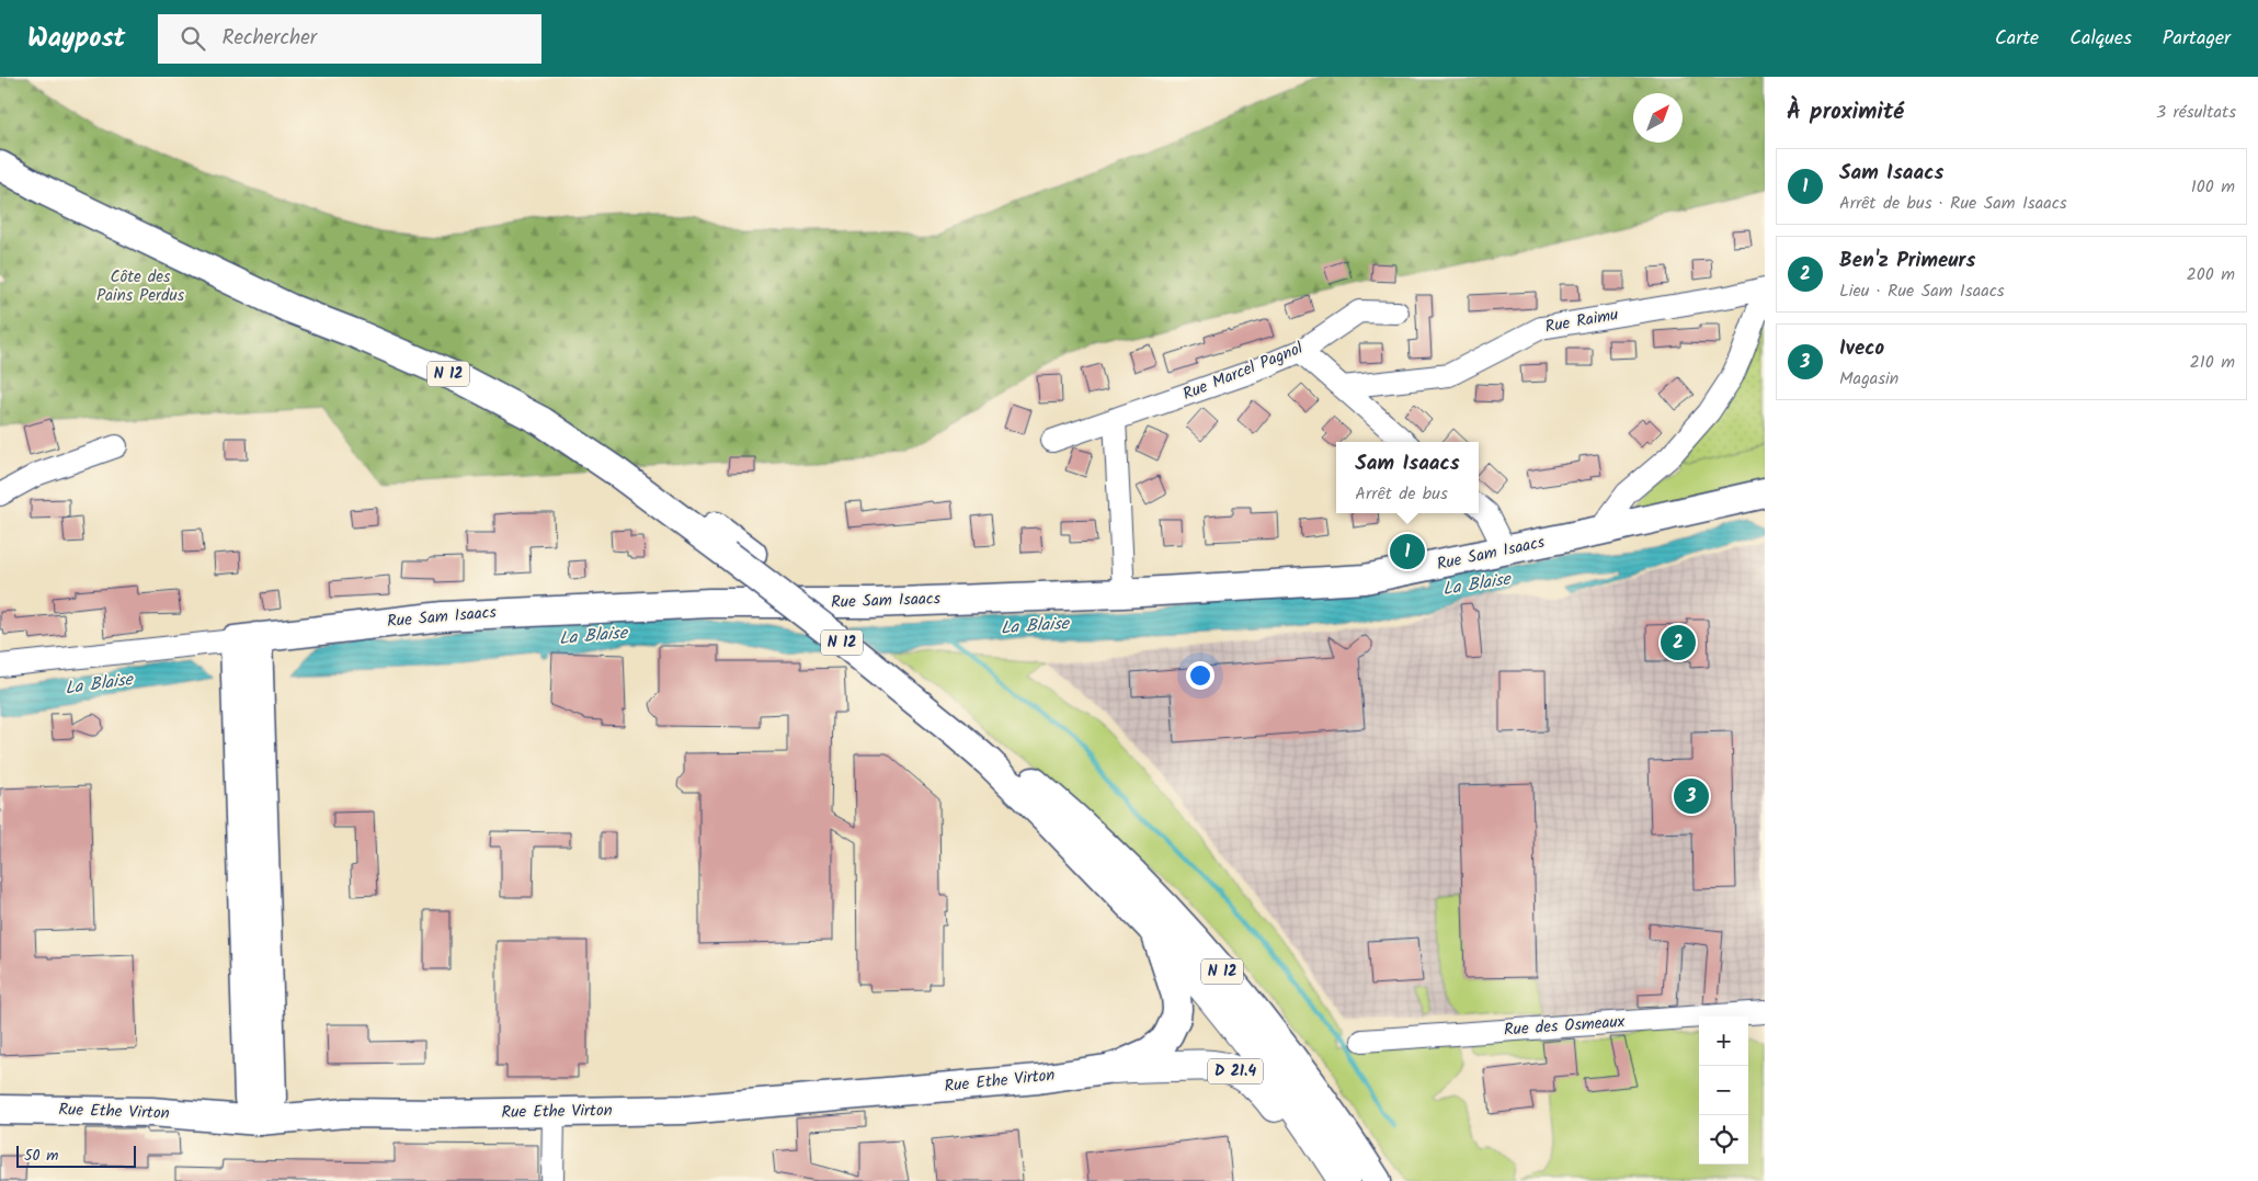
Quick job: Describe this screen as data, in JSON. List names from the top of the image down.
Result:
{
  "streets": {
    "highway": ["N 12", "D 21.4"],
    "main road": ["Rue Sam Isaacs", "Rue Ethe Virton"],
    "street": ["Rue Raimu", "Rue Marcel Pagnol", "Rue des Osmeaux"]
  },
  "crossings": [
    ["N 12", "D 21.4"],
    ["D 21.4", "Rue Ethe Virton"]
  ],
  "water": ["La Blaise"],
  "parks": ["Côte des Pains Perdus"],
  "scale_bar": "50 m",
  "north": "top right",
  "page": {
    "header": "Waypost",
    "search": "Rechercher",
    "nav": ["Carte", "Calques", "Partager"],
    "heading": ["À proximité", "3 résultats"],
    "list": [
      {
        "mark": "1",
        "name": "Sam Isaacs",
        "note": "Arrêt de bus · Rue Sam Isaacs",
        "value": "100 m"
      },
      {
        "mark": "2",
        "name": "Ben'z Primeurs",
        "note": "Lieu · Rue Sam Isaacs",
        "value": "200 m"
      },
      {
        "mark": "3",
        "name": "Iveco",
        "note": "Magasin",
        "value": "210 m"
      }
    ],
    "popup": ["Sam Isaacs", "Arrêt de bus"],
    "pins": ["1", "2", "3"],
    "map_buttons": ["+", "−"],
    "scale": "50 m"
  }
}
